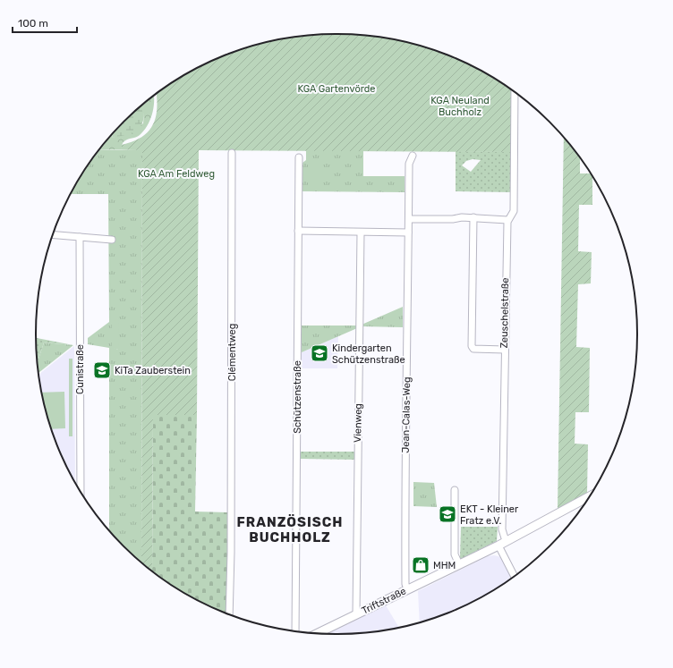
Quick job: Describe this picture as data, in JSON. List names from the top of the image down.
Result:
{
  "streets": {
    "main road": ["Triftstraße"],
    "street": [
      "Zeuschelstraße",
      "Clémentweg",
      "Cunistraße",
      "Schützenstraße",
      "Jean-Calas-Weg",
      "Vienweg"
    ]
  },
  "crossings": [
    ["Zeuschelstraße", "Triftstraße"],
    ["Jean-Calas-Weg", "Triftstraße"],
    ["Vienweg", "Triftstraße"]
  ],
  "districts": ["FRANZÖSISCH BUCHHOLZ"],
  "parks": ["KGA Gartenvörde", "KGA Neuland Buchholz", "KGA Am Feldweg"],
  "places": {
    "school or university": ["Kindergarten Schützenstraße", "KiTa Zauberstein", "EKT - Kleiner Fratz e.V."],
    "shop": ["MHM"]
  },
  "scale_bar": "100 m"
}
